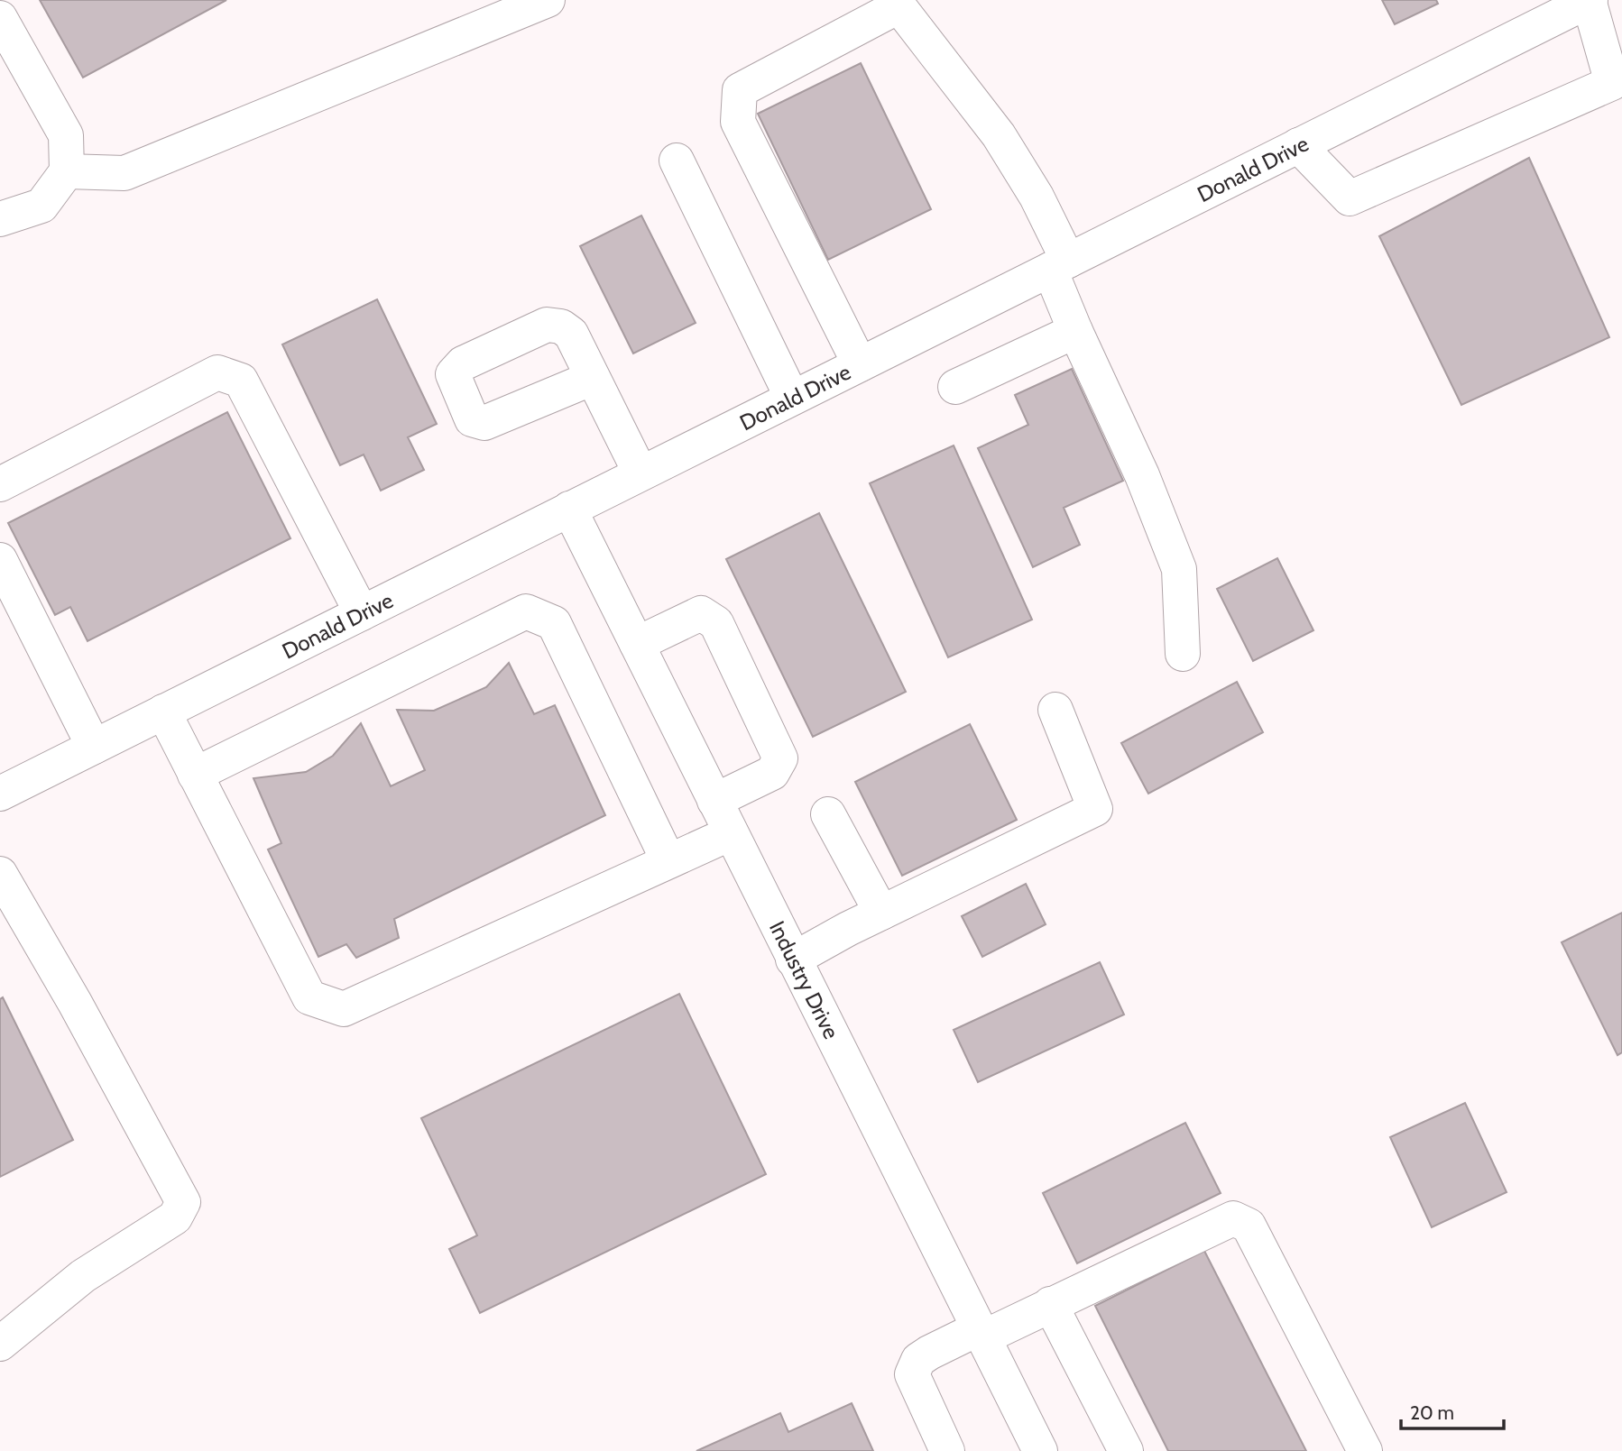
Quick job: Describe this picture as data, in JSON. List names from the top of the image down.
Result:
{
  "streets": {
    "street": ["Donald Drive", "Industry Drive"]
  },
  "crossings": [
    ["Donald Drive", "Industry Drive"]
  ],
  "scale_bar": "20 m"
}
